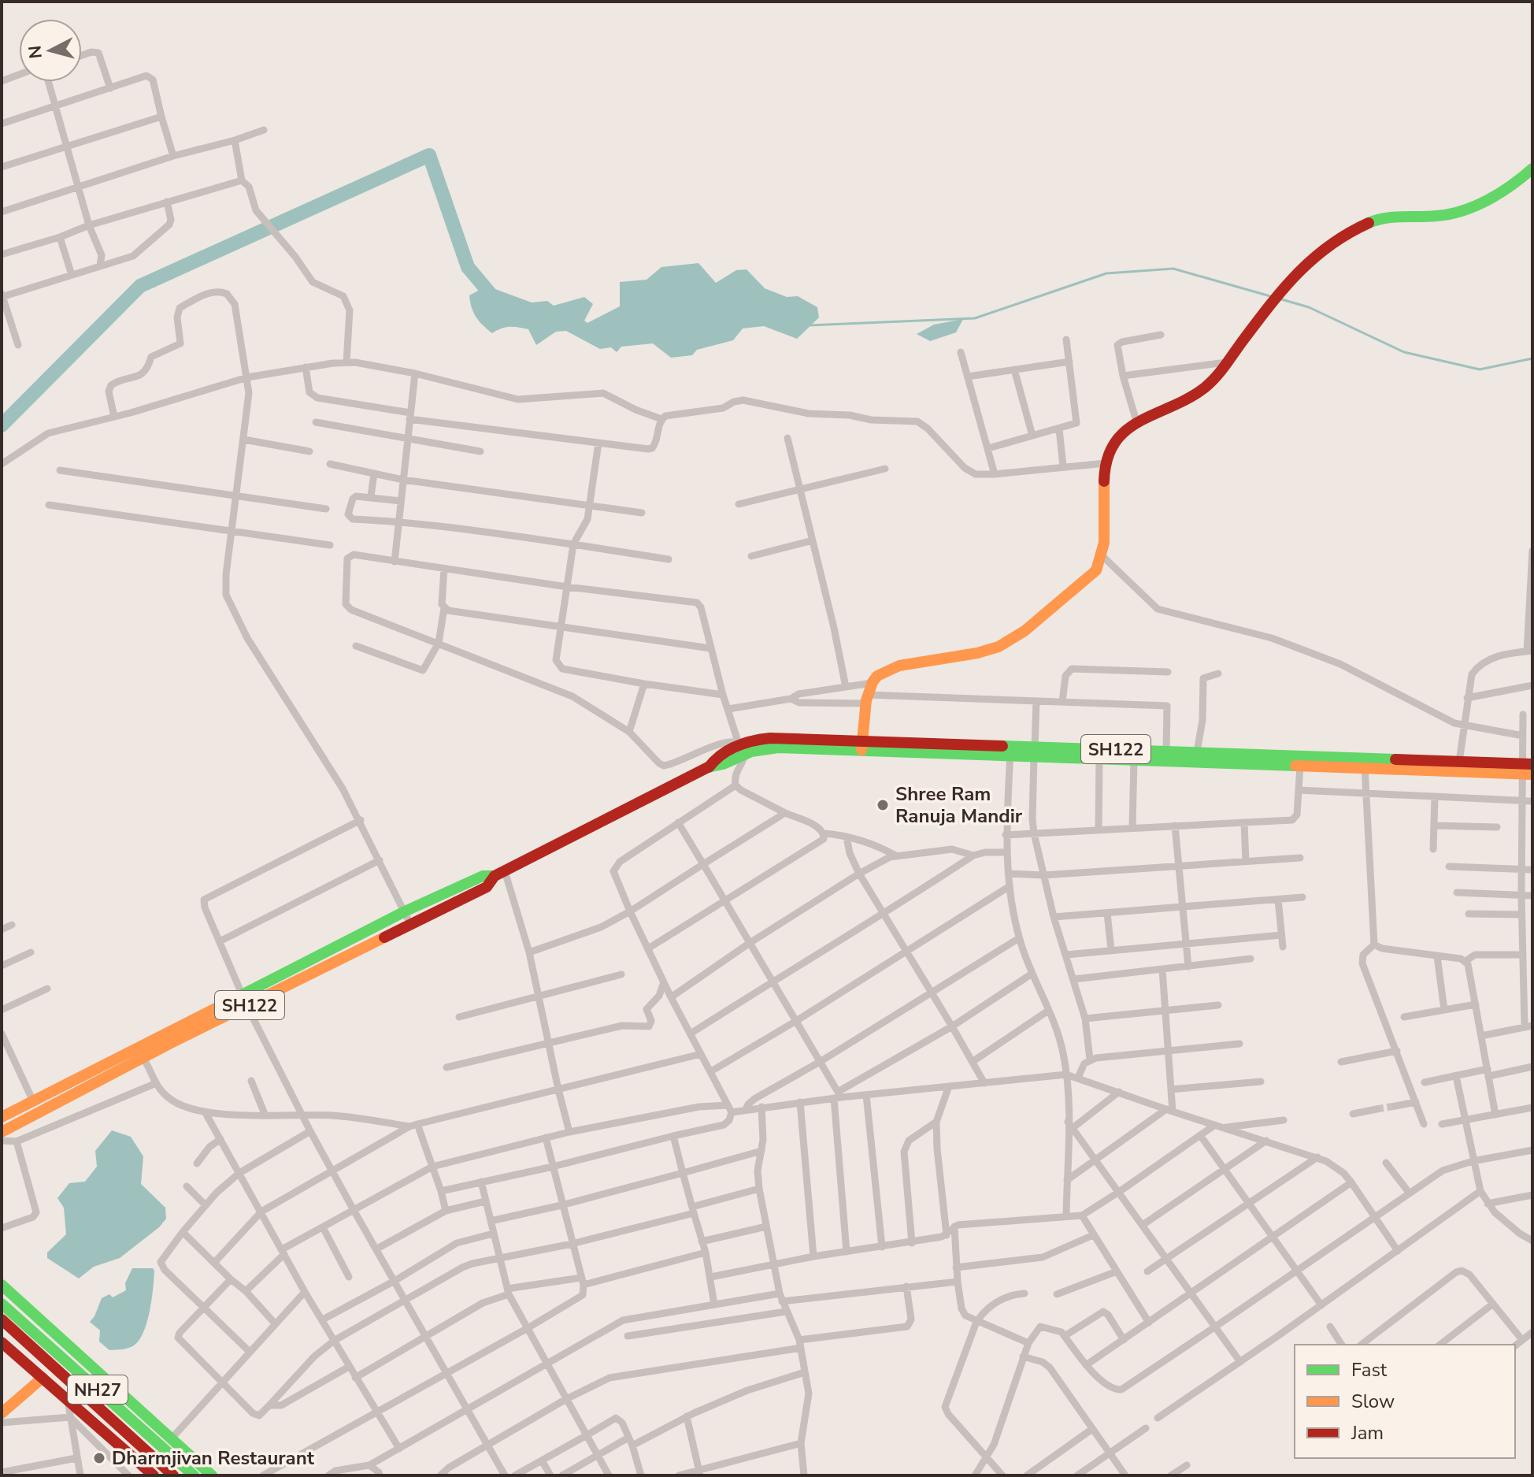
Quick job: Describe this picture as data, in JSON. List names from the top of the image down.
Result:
{
  "streets": {
    "main road": ["SH122", "NH27"]
  },
  "places": ["Shree Ram Ranuja Mandir", "Dharmjivan Restaurant"],
  "legend": ["Fast", "Slow", "Jam"],
  "north": "left"
}
